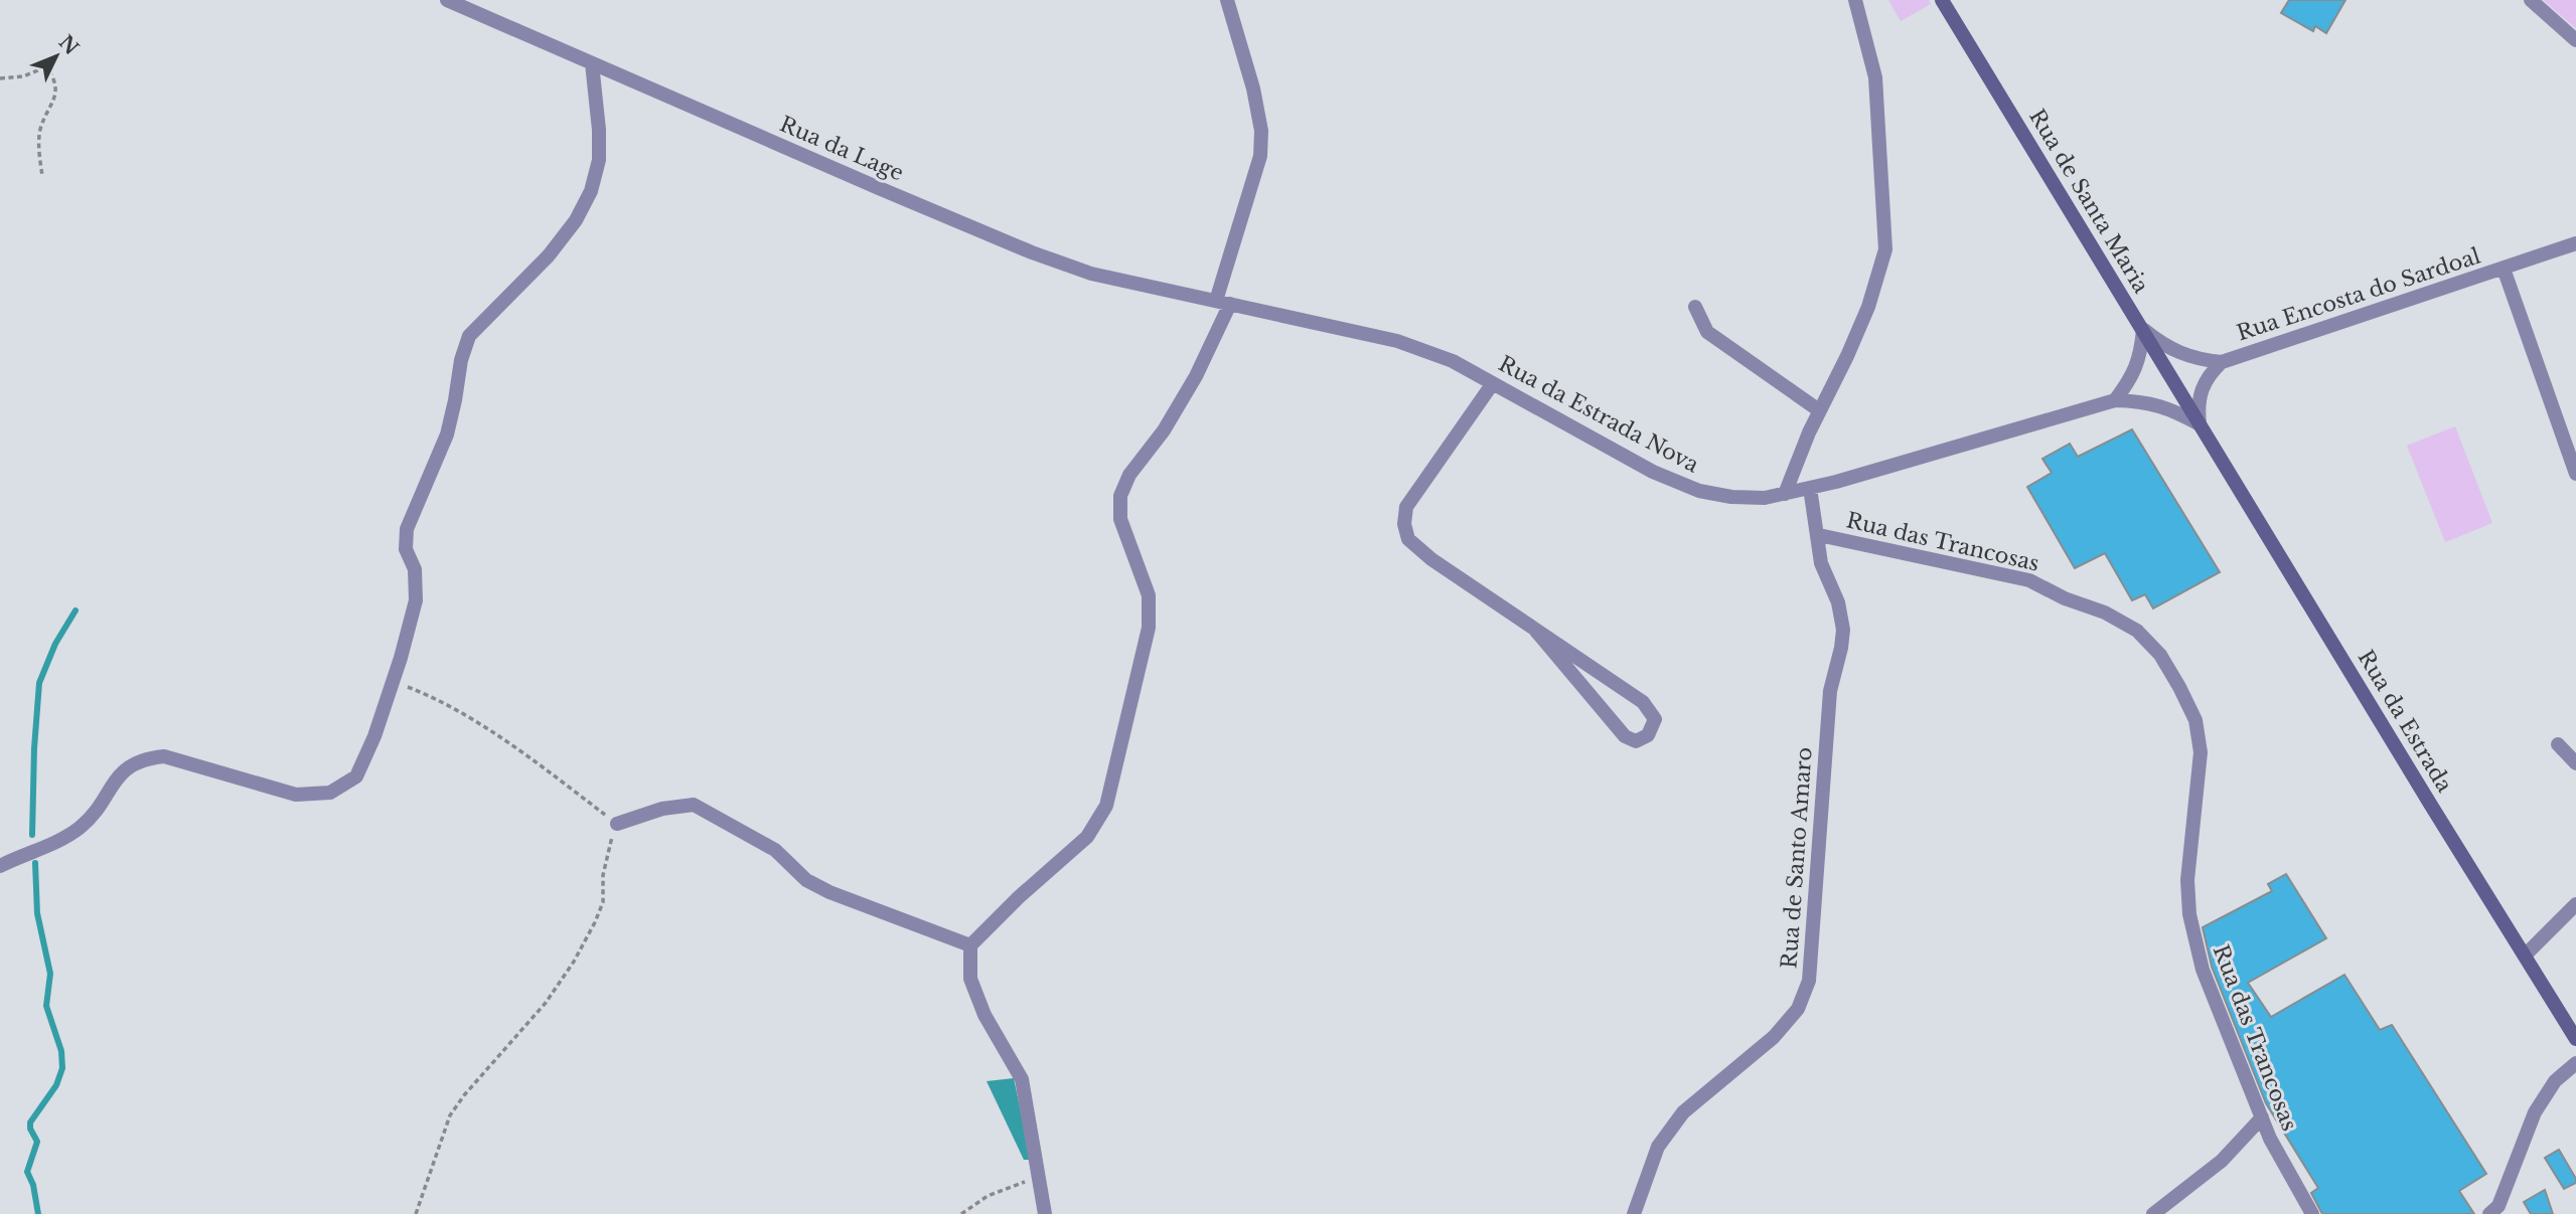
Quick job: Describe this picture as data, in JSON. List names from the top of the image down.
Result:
{
  "streets": {
    "main road": ["Rua de Santa Maria", "Rua da Estrada"],
    "street": [
      "Rua da Lage",
      "Rua Encosta do Sardoal",
      "Rua da Estrada Nova",
      "Rua das Trancosas",
      "Rua de Santo Amaro"
    ]
  },
  "crossings": [
    ["Rua da Lage", "Rua da Estrada Nova"],
    ["Rua de Santa Maria", "Rua Encosta do Sardoal"],
    ["Rua de Santa Maria", "Rua da Estrada"],
    ["Rua Encosta do Sardoal", "Rua da Estrada"],
    ["Rua da Estrada Nova", "Rua de Santo Amaro"],
    ["Rua das Trancosas", "Rua de Santo Amaro"]
  ],
  "north": "top right"
}
